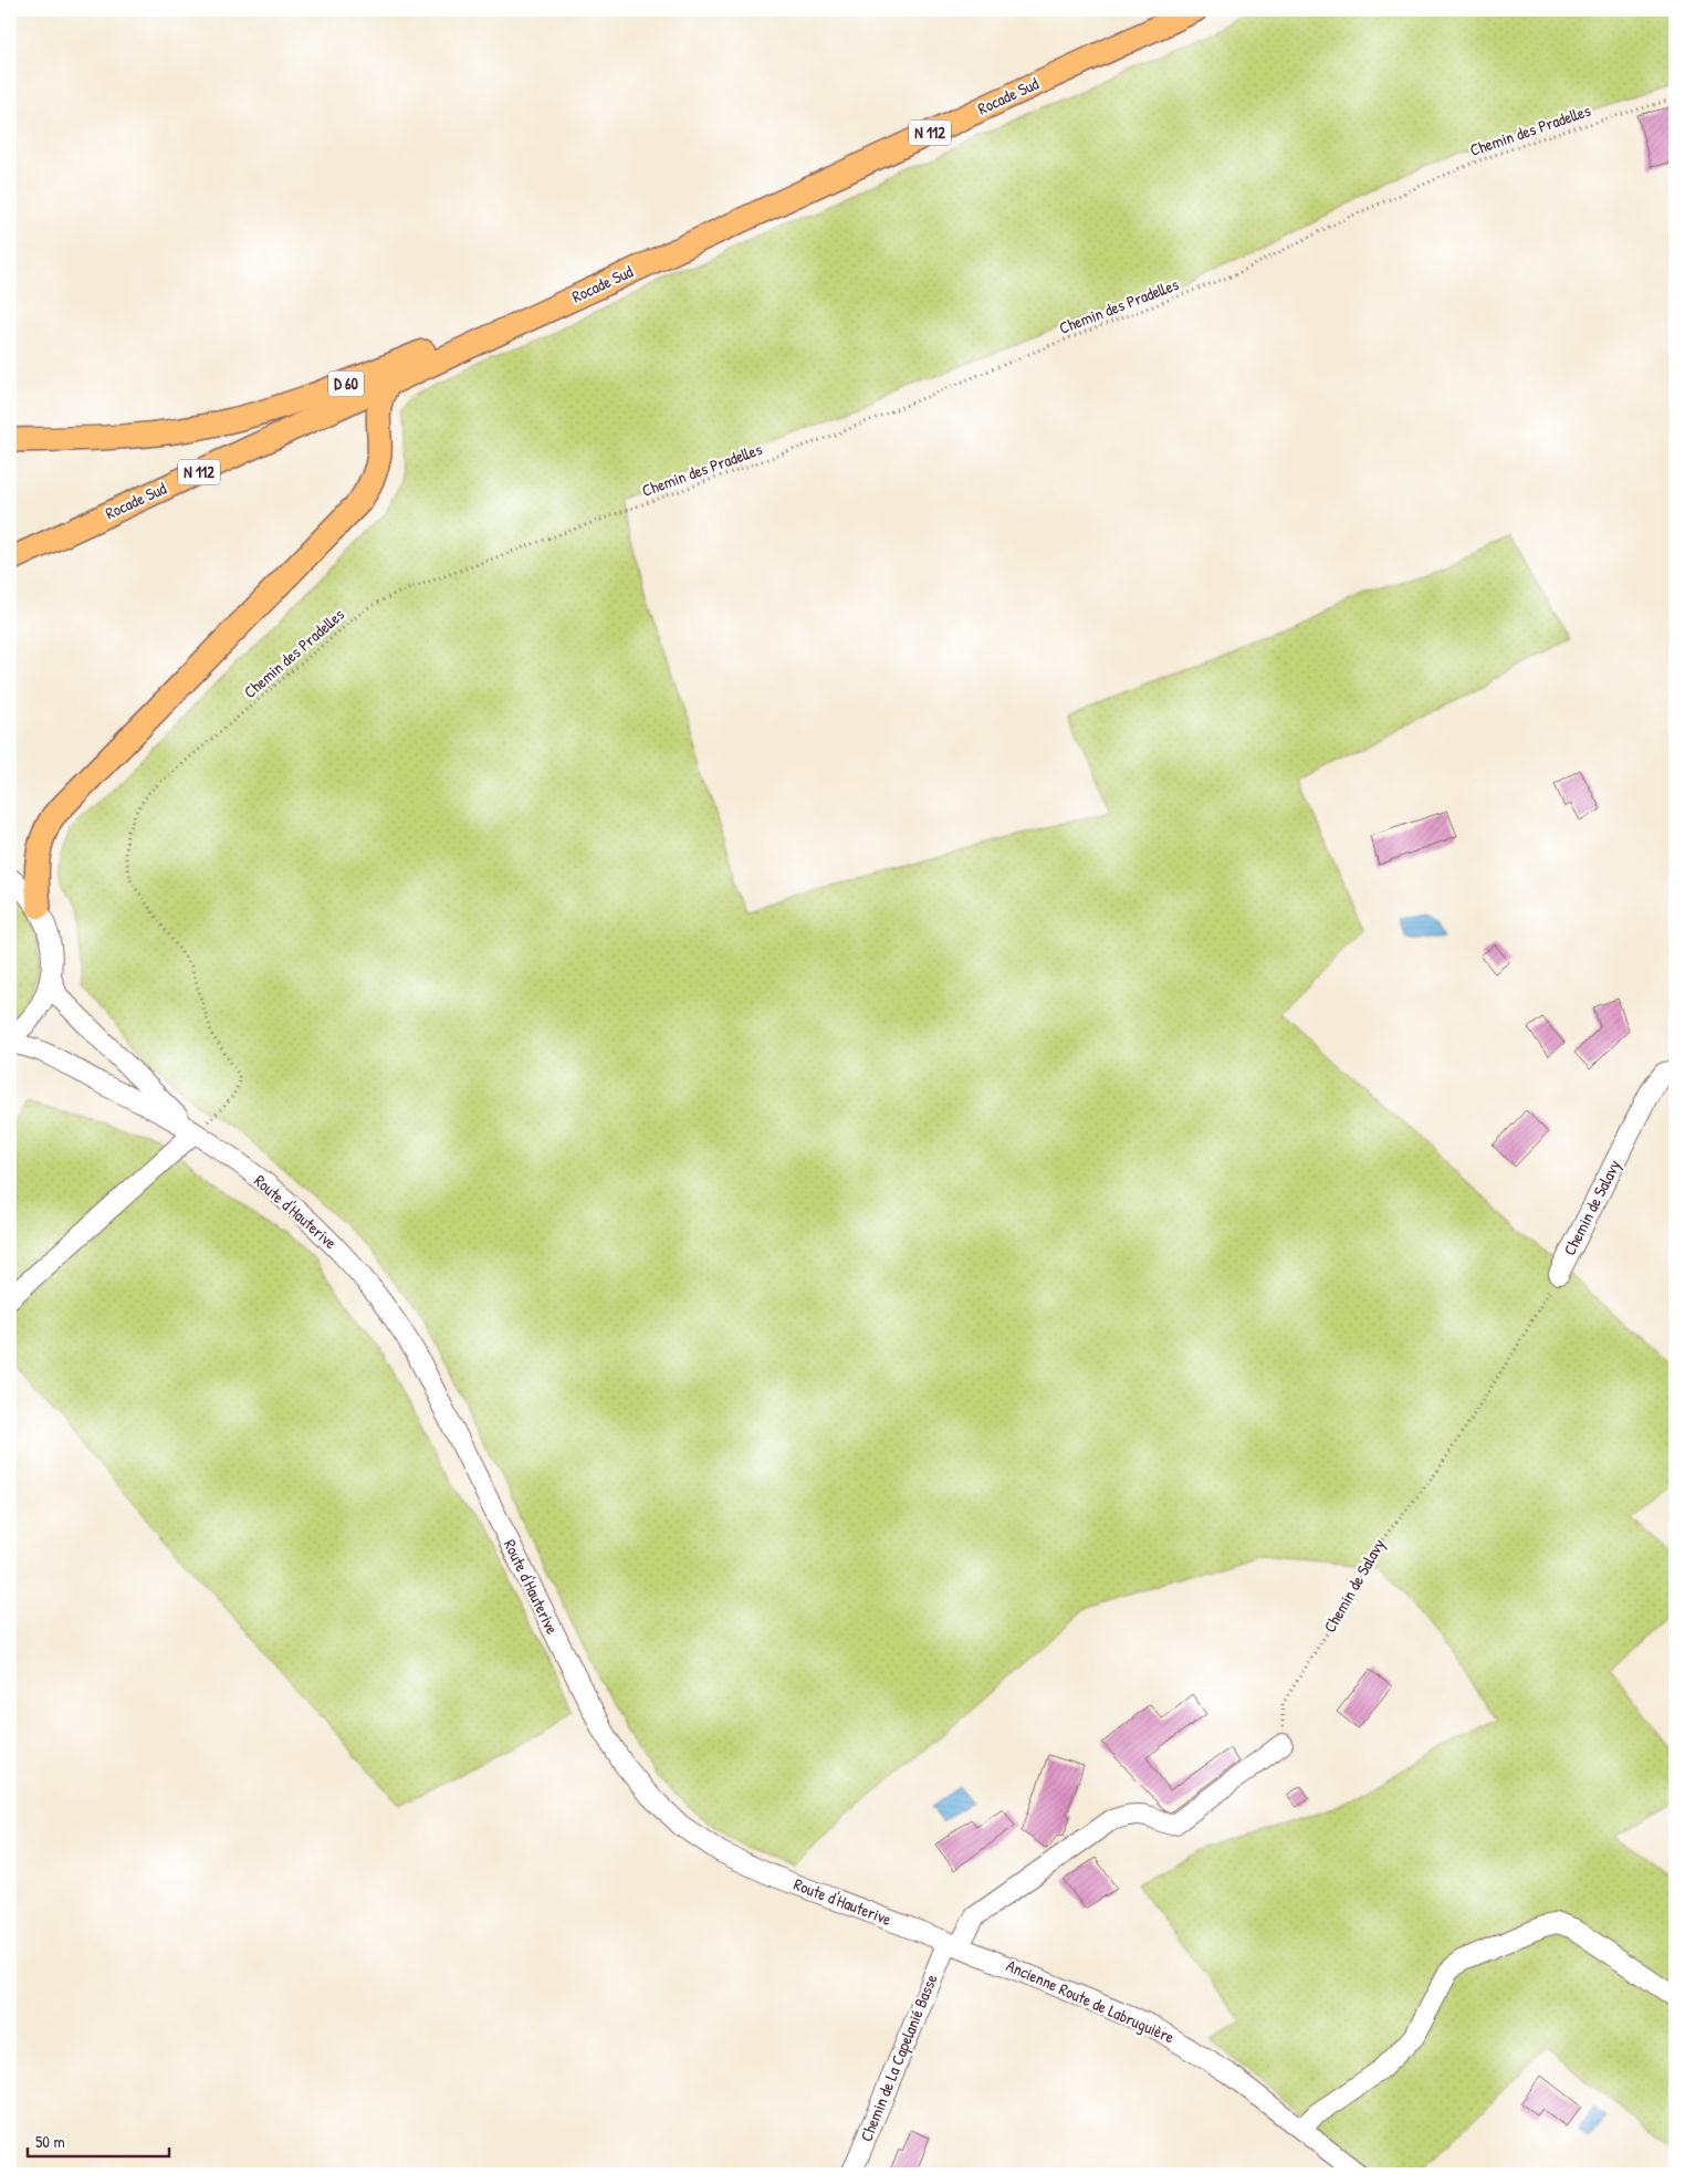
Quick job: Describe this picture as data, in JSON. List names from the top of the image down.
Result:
{
  "streets": {
    "main road": ["Rocade Sud", "N 112", "D 60"],
    "street": [
      "Chemin de Salavy",
      "Route d'Hauterive",
      "Ancienne Route de Labruguière",
      "Chemin de La Capelanié Basse"
    ],
    "path": ["Chemin des Pradelles"]
  },
  "crossings": [
    ["Rocade Sud", "D 60"],
    ["Chemin des Pradelles", "Route d'Hauterive"],
    ["Route d'Hauterive", "Ancienne Route de Labruguière"],
    ["Route d'Hauterive", "Chemin de La Capelanié Basse"],
    ["Ancienne Route de Labruguière", "Chemin de La Capelanié Basse"]
  ],
  "scale_bar": "50 m"
}
